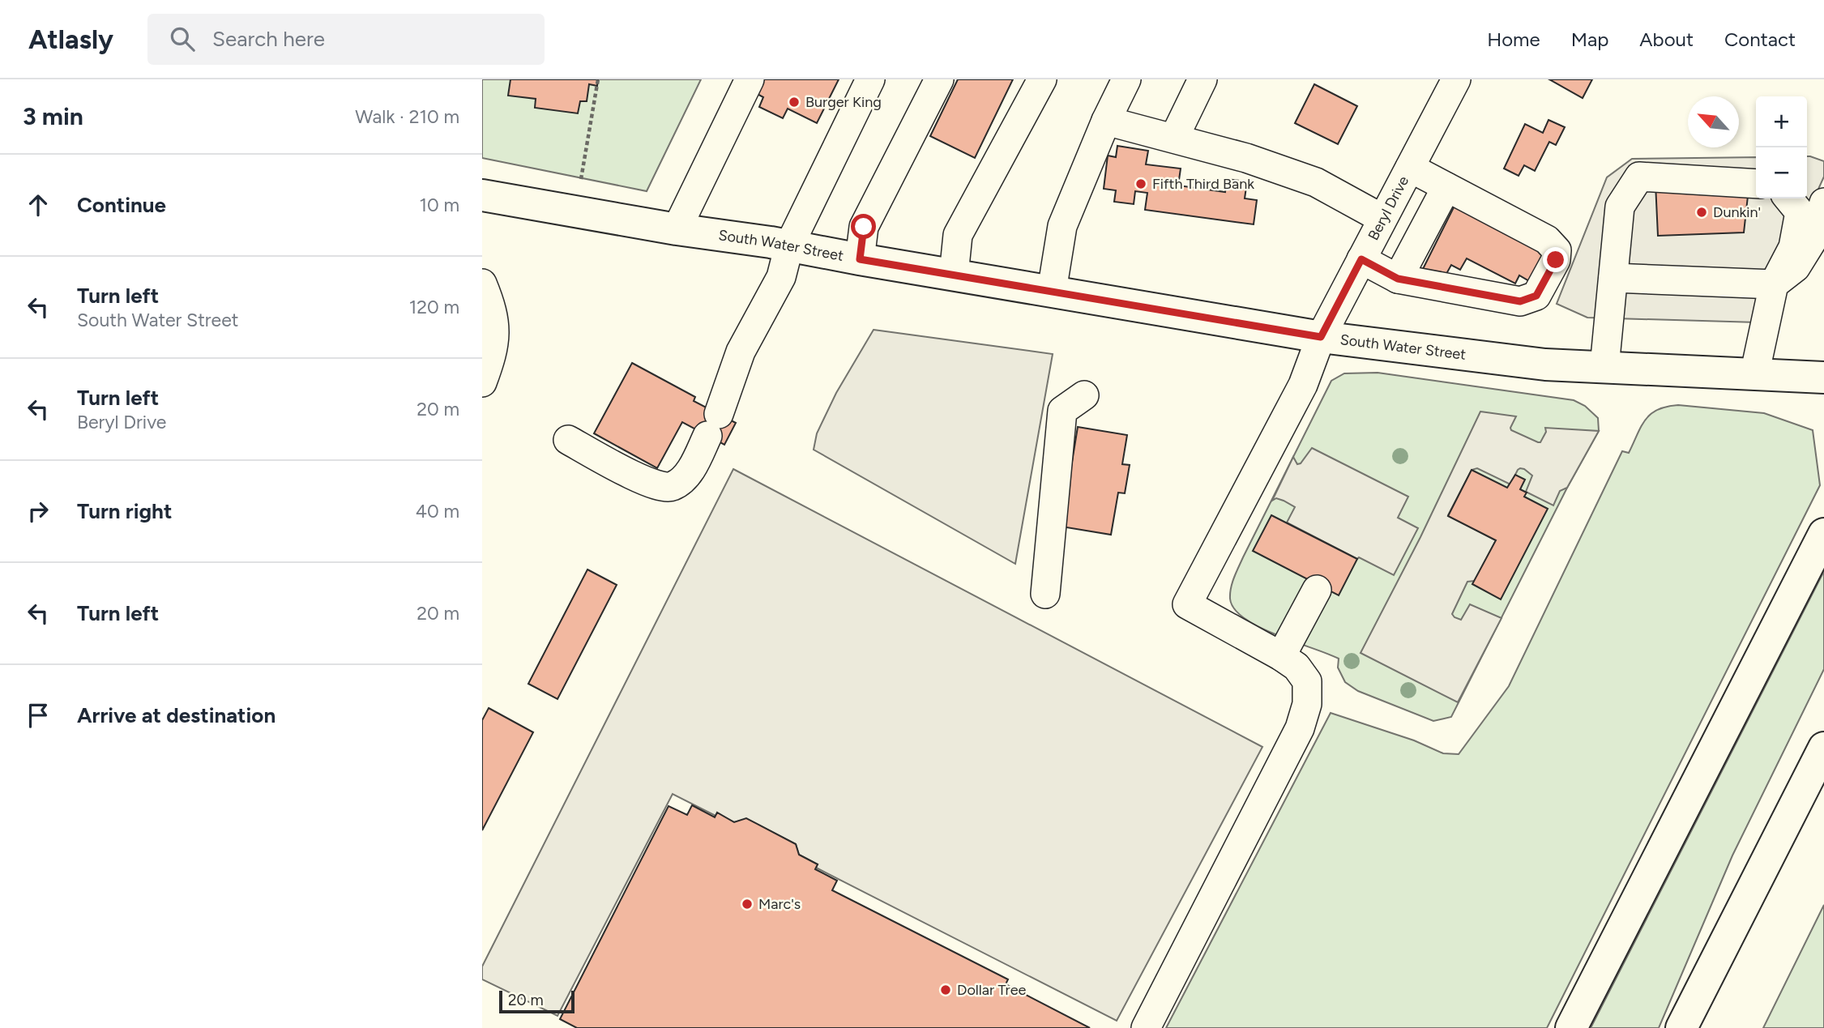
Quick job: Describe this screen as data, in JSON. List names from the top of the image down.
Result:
{
  "streets": {
    "main road": ["South Water Street"],
    "street": ["Beryl Drive"]
  },
  "crossings": [
    ["Beryl Drive", "South Water Street"]
  ],
  "places": [
    "Burger King",
    "Fifth Third Bank",
    "Dunkin'",
    "Marc's",
    "Dollar Tree"
  ],
  "scale_bar": "20 m",
  "north": "top left",
  "page": {
    "header": "Atlasly",
    "search": "Search here",
    "nav": [
      "Home",
      "Map",
      "About",
      "Contact"
    ],
    "heading": ["3 min", "Walk · 210 m"],
    "map_buttons": ["+", "−"],
    "list": [
      ["Continue", "10 m"],
      ["Turn left", "South Water Street", "120 m"],
      ["Turn left", "Beryl Drive", "20 m"],
      ["Turn right", "40 m"],
      ["Turn left", "20 m"],
      "Arrive at destination"
    ],
    "scale": "20 m"
  }
}
